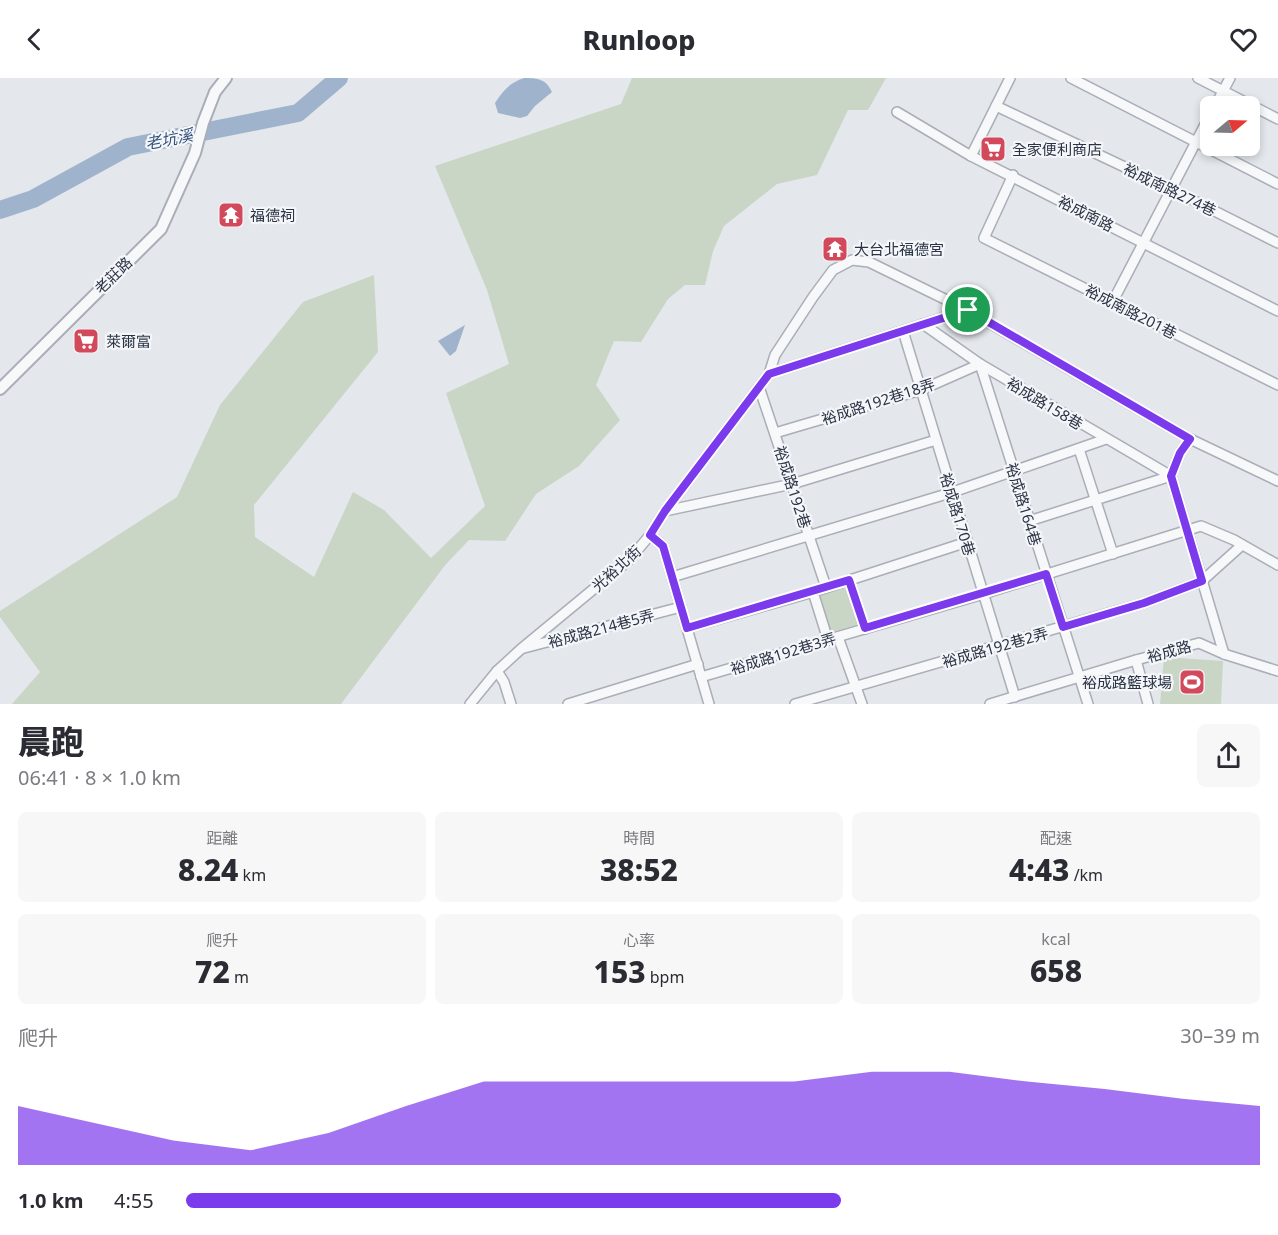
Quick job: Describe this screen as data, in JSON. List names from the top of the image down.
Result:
{
  "streets": {
    "street": [
      "裕成南路274巷",
      "裕成南路",
      "老莊路",
      "裕成南路201巷",
      "裕成路192巷18弄",
      "裕成路158巷",
      "裕成路192巷",
      "裕成路164巷",
      "裕成路170巷",
      "光裕北街",
      "裕成路214巷5弄",
      "裕成路192巷2弄",
      "裕成路",
      "裕成路192巷3弄"
    ]
  },
  "crossings": [
    ["裕成南路", "裕成南路201巷"],
    ["裕成路192巷18弄", "裕成路158巷"],
    ["裕成路192巷18弄", "裕成路192巷"],
    ["裕成路192巷18弄", "裕成路164巷"],
    ["裕成路192巷18弄", "裕成路170巷"],
    ["裕成路158巷", "裕成路164巷"],
    ["裕成路192巷", "光裕北街"],
    ["裕成路164巷", "裕成路192巷2弄"],
    ["裕成路164巷", "裕成路"],
    ["裕成路164巷", "裕成路192巷3弄"],
    ["裕成路170巷", "裕成路192巷2弄"],
    ["裕成路170巷", "裕成路"],
    ["裕成路170巷", "裕成路192巷3弄"],
    ["光裕北街", "裕成路214巷5弄"]
  ],
  "water": ["老坑溪"],
  "places": {
    "supermarket": ["全家便利商店", "萊爾富"],
    "temple": ["福德祠", "大台北福德宮"],
    "sports": ["裕成路籃球場"]
  },
  "north": "right",
  "page": {
    "header": "Runloop",
    "heading": ["晨跑", "06:41 · 8 × 1.0 km"],
    "stats": [
      ["距離", "8.24 km"],
      ["時間", "38:52"],
      ["配速", "4:43 /km"],
      ["爬升", "72 m"],
      ["心率", "153 bpm"],
      ["kcal", "658"]
    ],
    "chart": ["爬升", "30–39 m"],
    "list": [
      {
        "name": "1.0 km",
        "note": "4:55"
      }
    ]
  }
}
